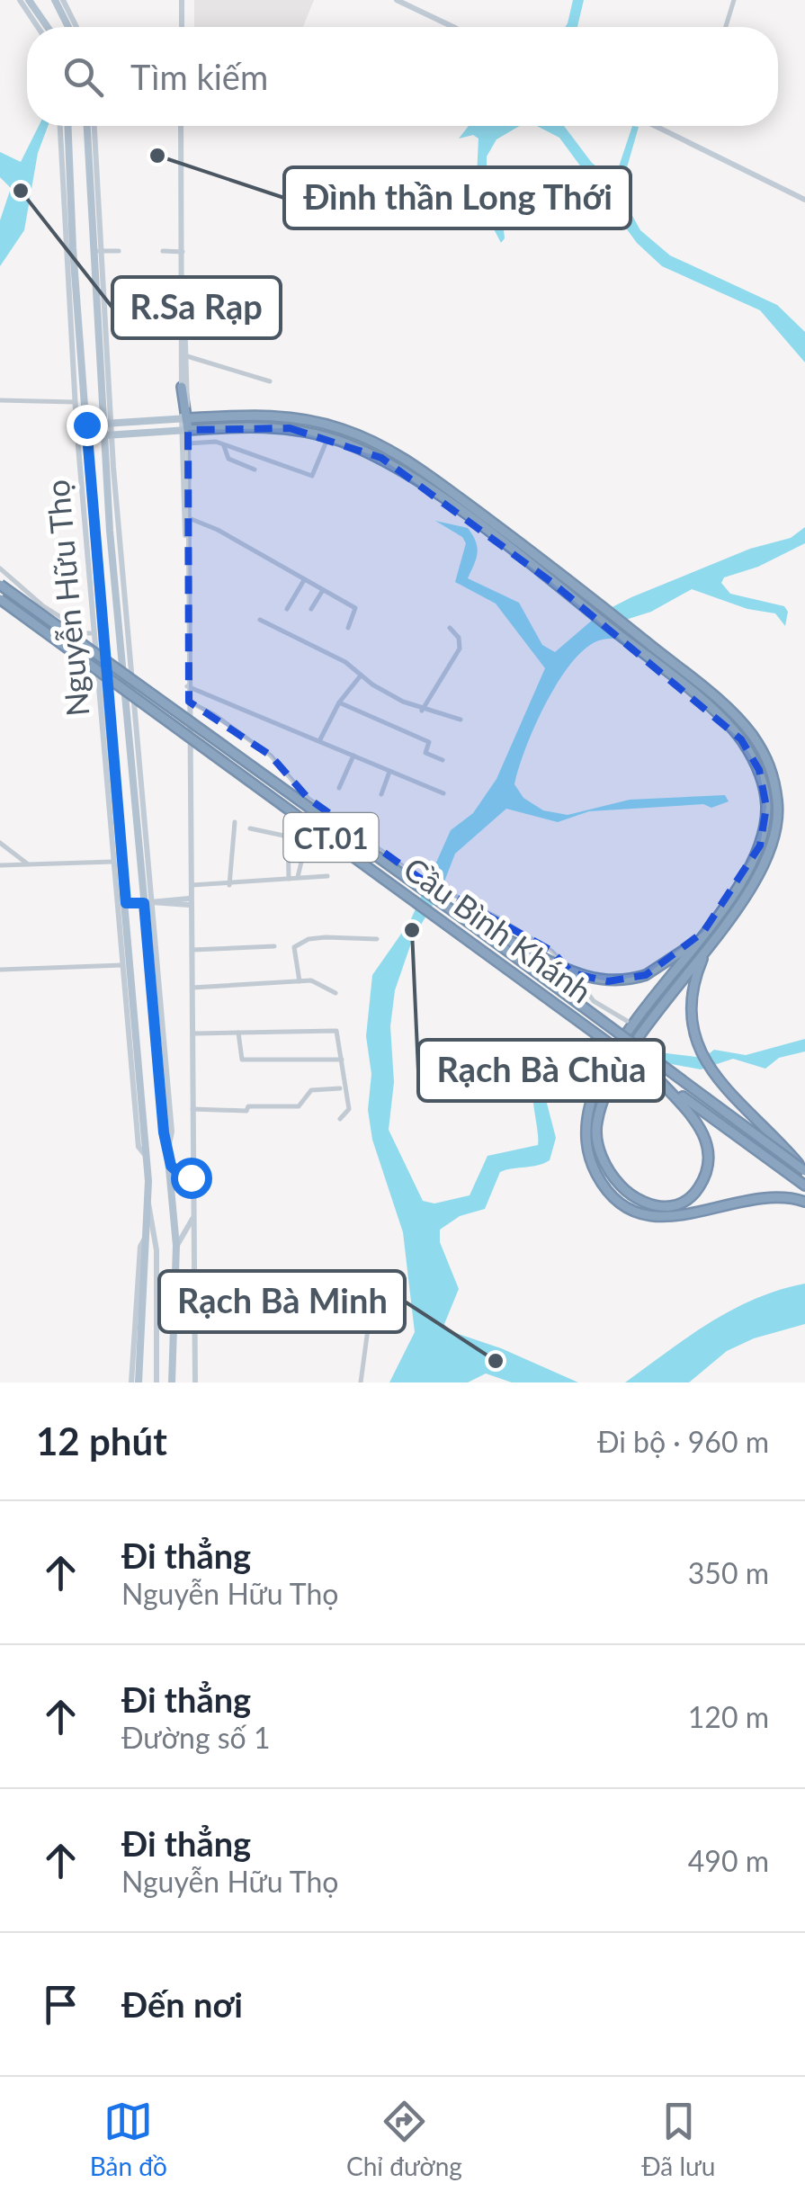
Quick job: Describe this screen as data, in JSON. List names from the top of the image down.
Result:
{
  "streets": {
    "highway": ["CT.01", "Cầu Bình Khánh"],
    "main road": ["Nguyễn Hữu Thọ"]
  },
  "crossings": [
    ["CT.01", "Cầu Bình Khánh"]
  ],
  "places": [
    "Đình thần Long Thới",
    "R.Sa Rạp",
    "Rạch Bà Chùa",
    "Rạch Bà Minh"
  ],
  "page": {
    "search": "Tìm kiếm",
    "heading": ["12 phút", "Đi bộ · 960 m"],
    "list": [
      ["Đi thẳng", "Nguyễn Hữu Thọ", "350 m"],
      ["Đi thẳng", "Đường số 1", "120 m"],
      ["Đi thẳng", "Nguyễn Hữu Thọ", "490 m"],
      "Đến nơi"
    ],
    "nav": ["Bản đồ", "Chỉ đường", "Đã lưu"]
  }
}
